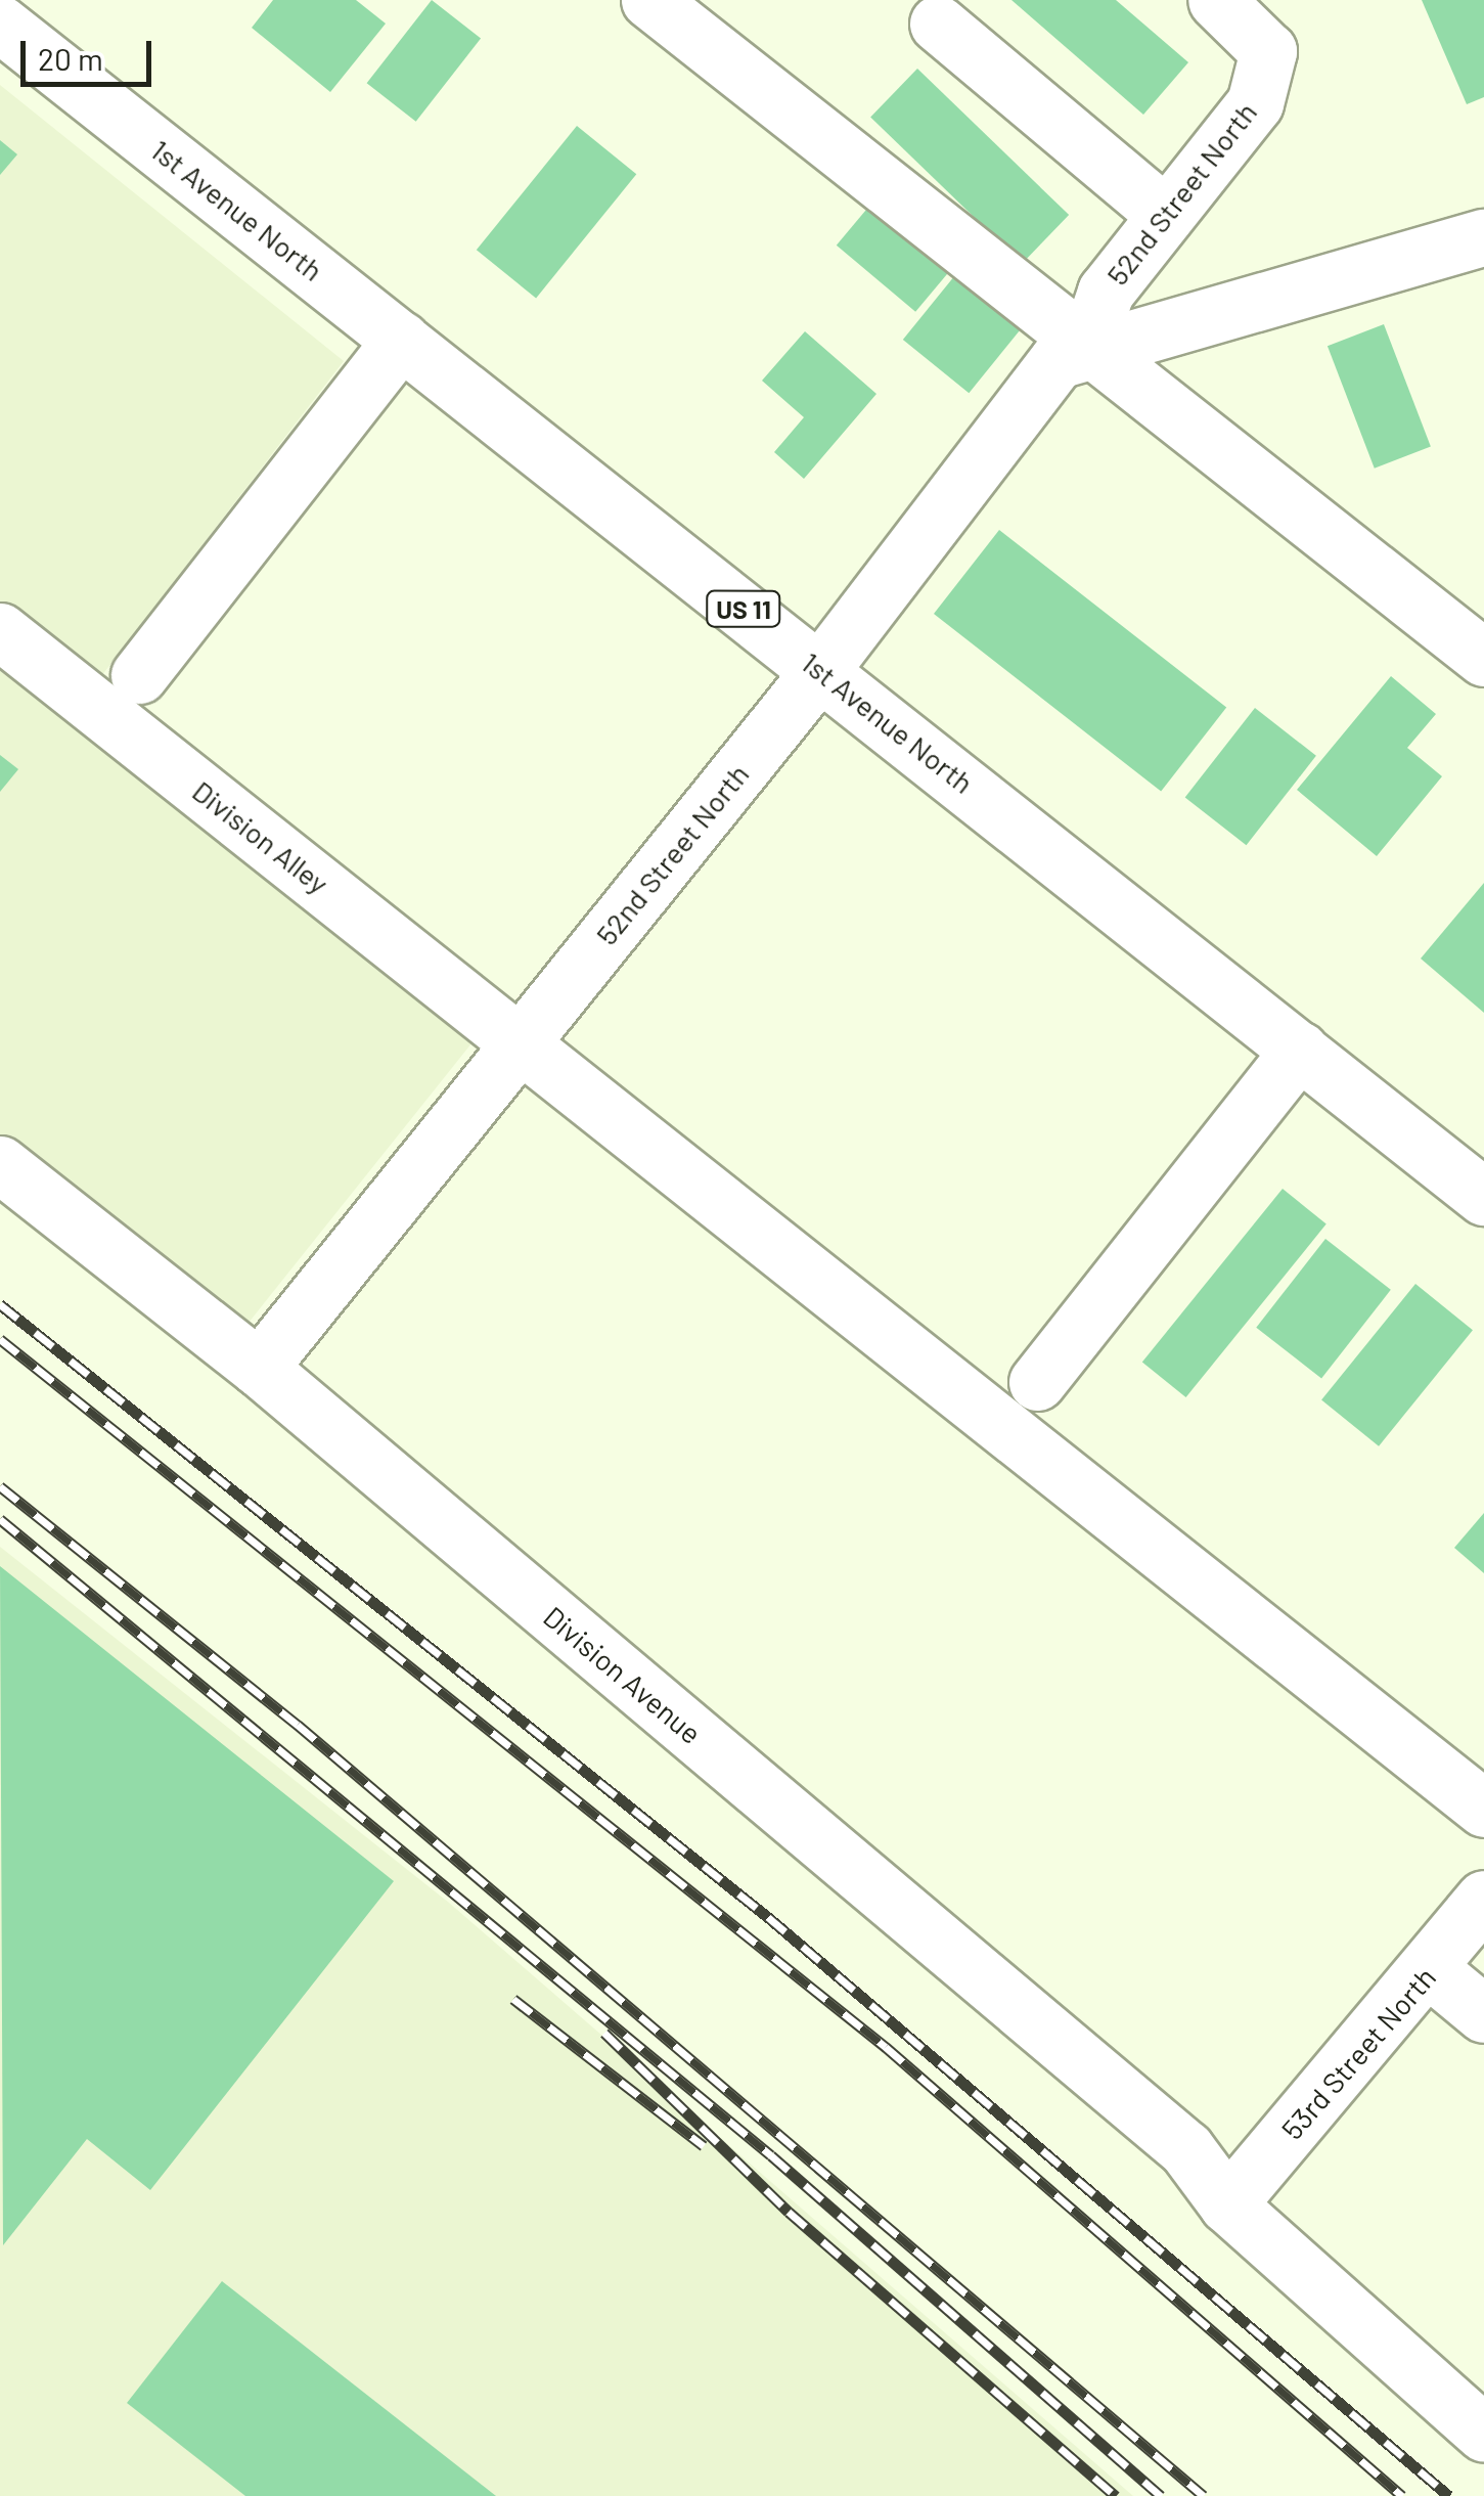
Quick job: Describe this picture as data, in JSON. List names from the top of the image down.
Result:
{
  "streets": {
    "street": [
      "52nd Street North",
      "1st Avenue North",
      "US 11",
      "Division Alley",
      "Division Avenue",
      "53rd Street North"
    ]
  },
  "crossings": [
    ["52nd Street North", "1st Avenue North"],
    ["52nd Street North", "Division Alley"],
    ["52nd Street North", "Division Avenue"],
    ["Division Avenue", "53rd Street North"]
  ],
  "scale_bar": "20 m"
}
